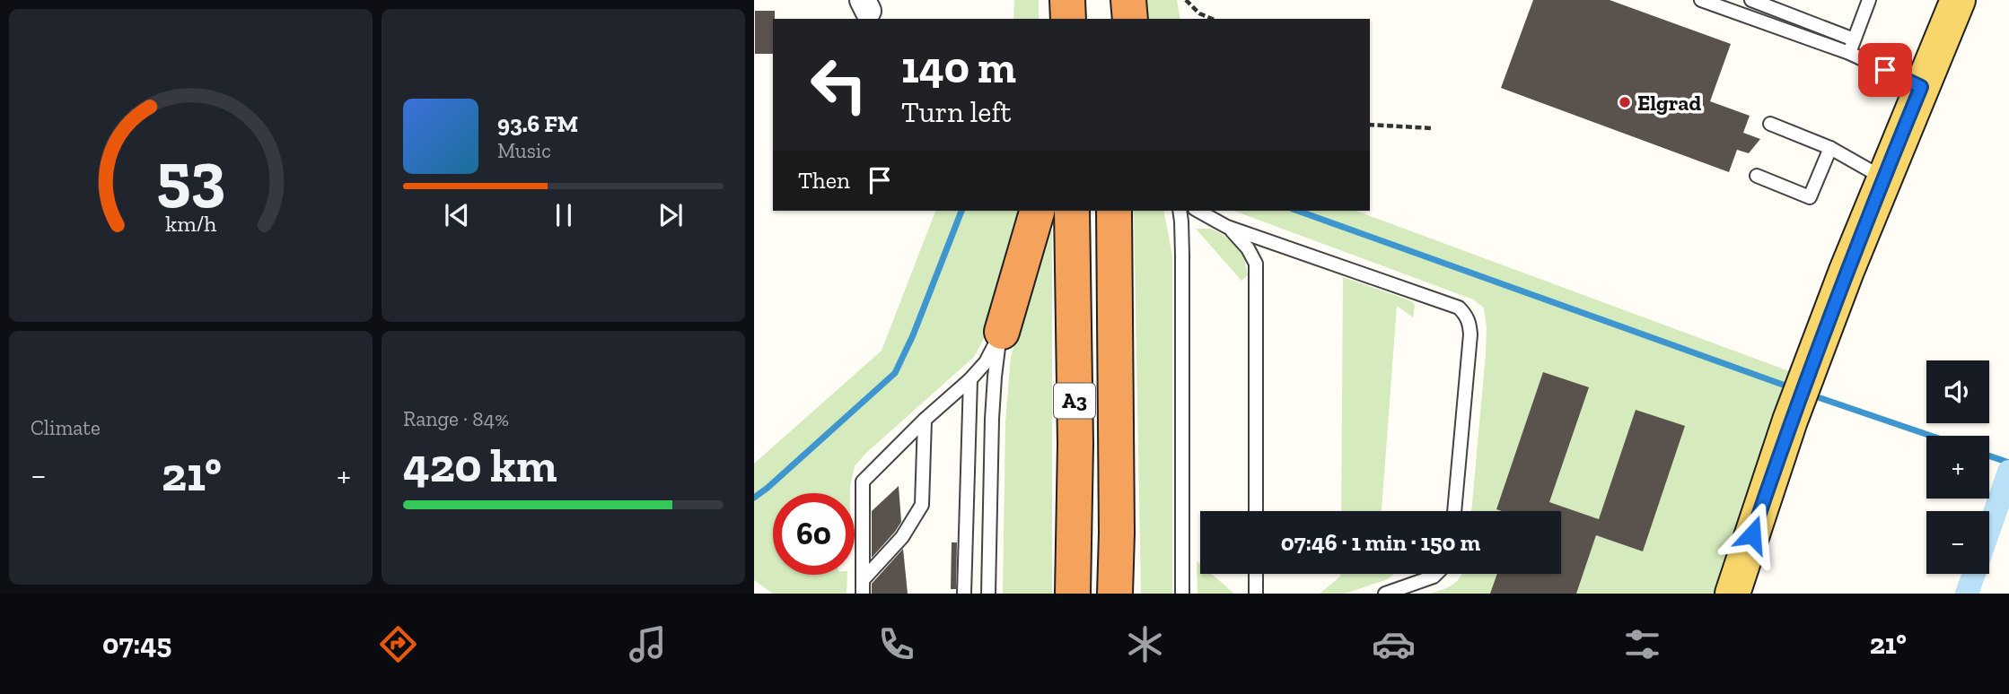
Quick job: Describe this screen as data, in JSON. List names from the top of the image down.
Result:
{
  "streets": {
    "highway": ["A3"]
  },
  "places": ["Elgrad"],
  "page": {
    "turn": ["140 m", "Turn left"],
    "song": ["93.6 FM", "Music"],
    "then": "Then",
    "tile": [
      "Climate",
      ["Range · 84%", "420 km"]
    ],
    "map_buttons": ["+", "−"],
    "heat": ["−", "21°", "+"],
    "limit": "60",
    "trip": "07:46 · 1 min · 150 m",
    "tabs": ["07:45", "21°"],
    "gauge": ["53", "km/h"]
  }
}
